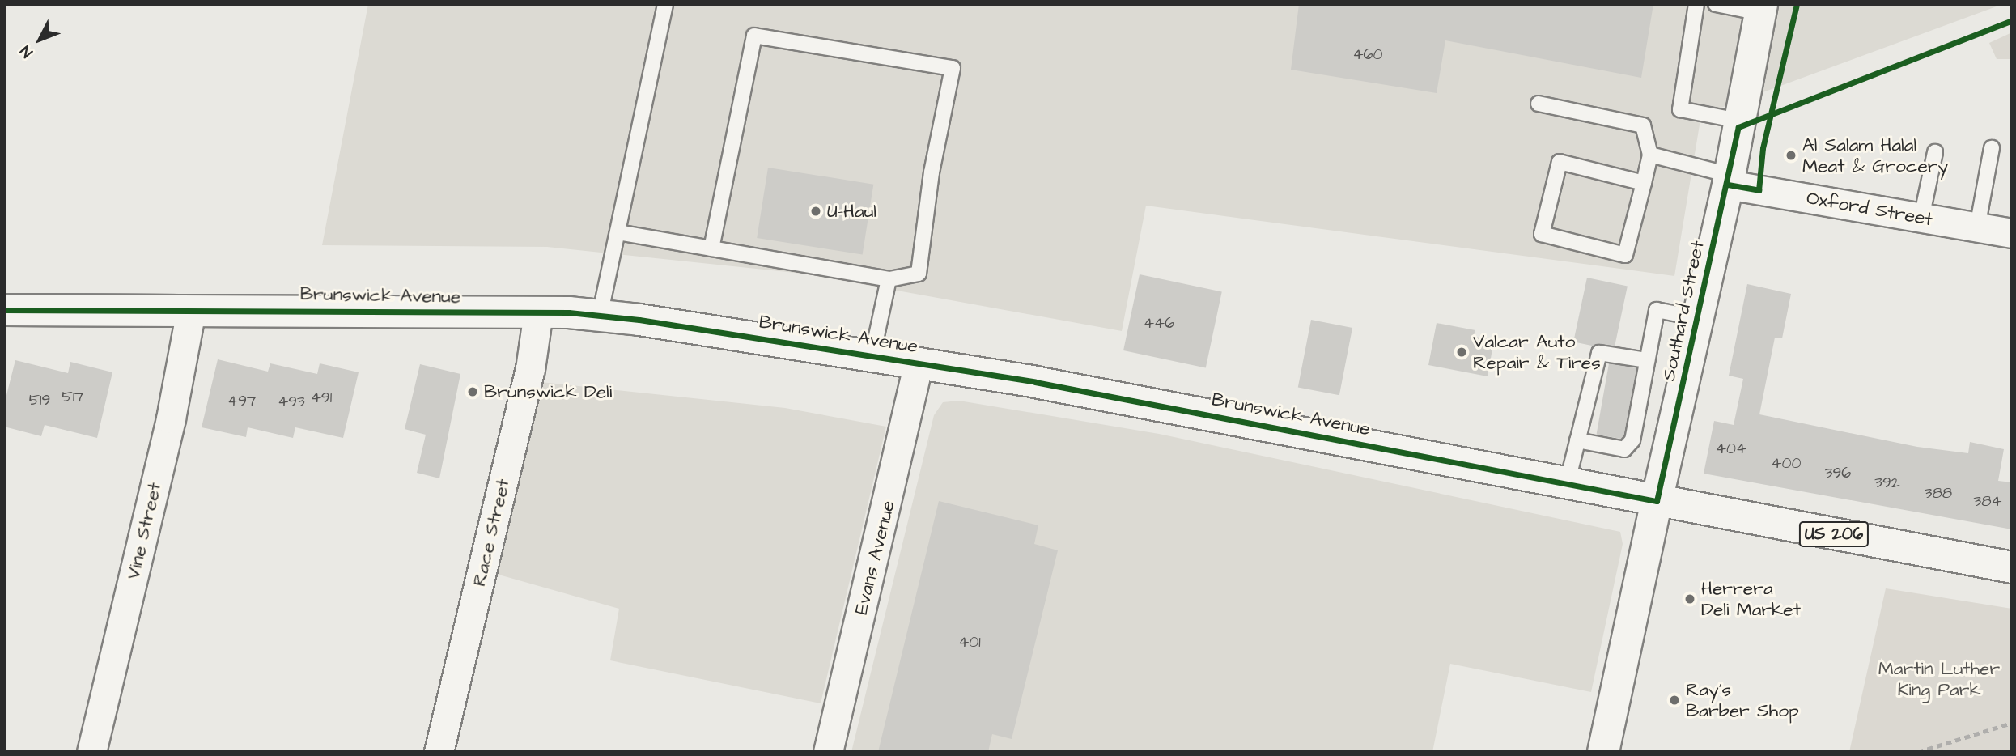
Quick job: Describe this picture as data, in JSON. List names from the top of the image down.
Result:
{
  "streets": {
    "main road": ["Brunswick Avenue", "Southard Street", "US 206"],
    "street": [
      "Oxford Street",
      "Vine Street",
      "Race Street",
      "Evans Avenue"
    ]
  },
  "crossings": [
    ["Oxford Street", "Southard Street"],
    ["Brunswick Avenue", "Southard Street"],
    ["Brunswick Avenue", "Vine Street"],
    ["Brunswick Avenue", "Race Street"],
    ["Brunswick Avenue", "Evans Avenue"]
  ],
  "parks": ["Martin Luther King Park"],
  "places": [
    "Al Salam Halal Meat & Grocery",
    "U-Haul",
    "Valcar Auto Repair & Tires",
    "Brunswick Deli",
    "Herrera Deli Market",
    "Ray's Barber Shop"
  ],
  "house_numbers": [
    "460",
    "446",
    "517",
    "491",
    "519",
    "497",
    "493",
    "404",
    "400",
    "396",
    "392",
    "388",
    "384",
    "401"
  ],
  "north": "bottom left"
}
